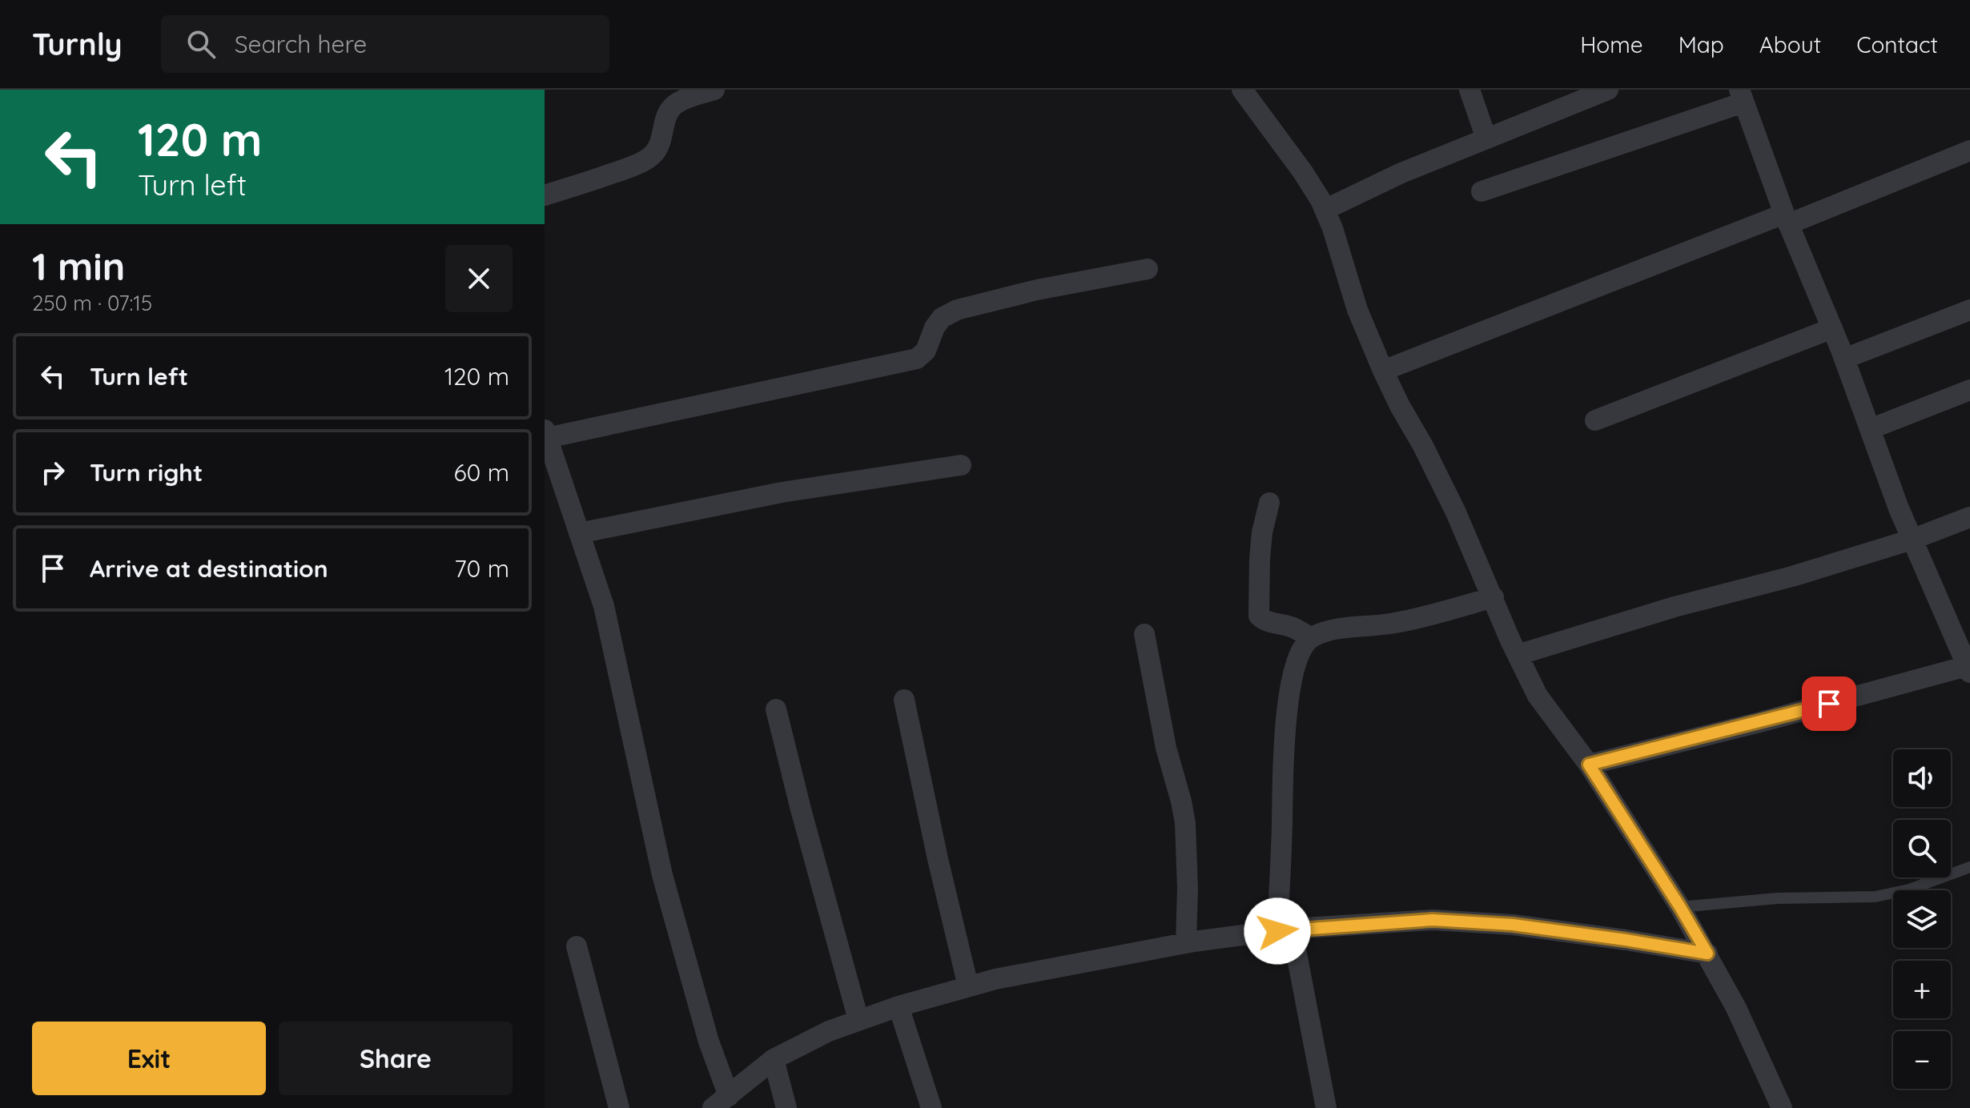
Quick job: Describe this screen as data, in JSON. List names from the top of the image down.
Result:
{
  "page": {
    "header": "Turnly",
    "search": "Search here",
    "nav": [
      "Home",
      "Map",
      "About",
      "Contact"
    ],
    "turn": ["120 m", "Turn left"],
    "heading": ["1 min", "250 m · 07:15"],
    "list": [
      {
        "name": "Turn left",
        "value": "120 m"
      },
      {
        "name": "Turn right",
        "value": "60 m"
      },
      {
        "name": "Arrive at destination",
        "value": "70 m"
      }
    ],
    "map_buttons": ["+", "−"],
    "buttons": ["Exit", "Share"]
  }
}
